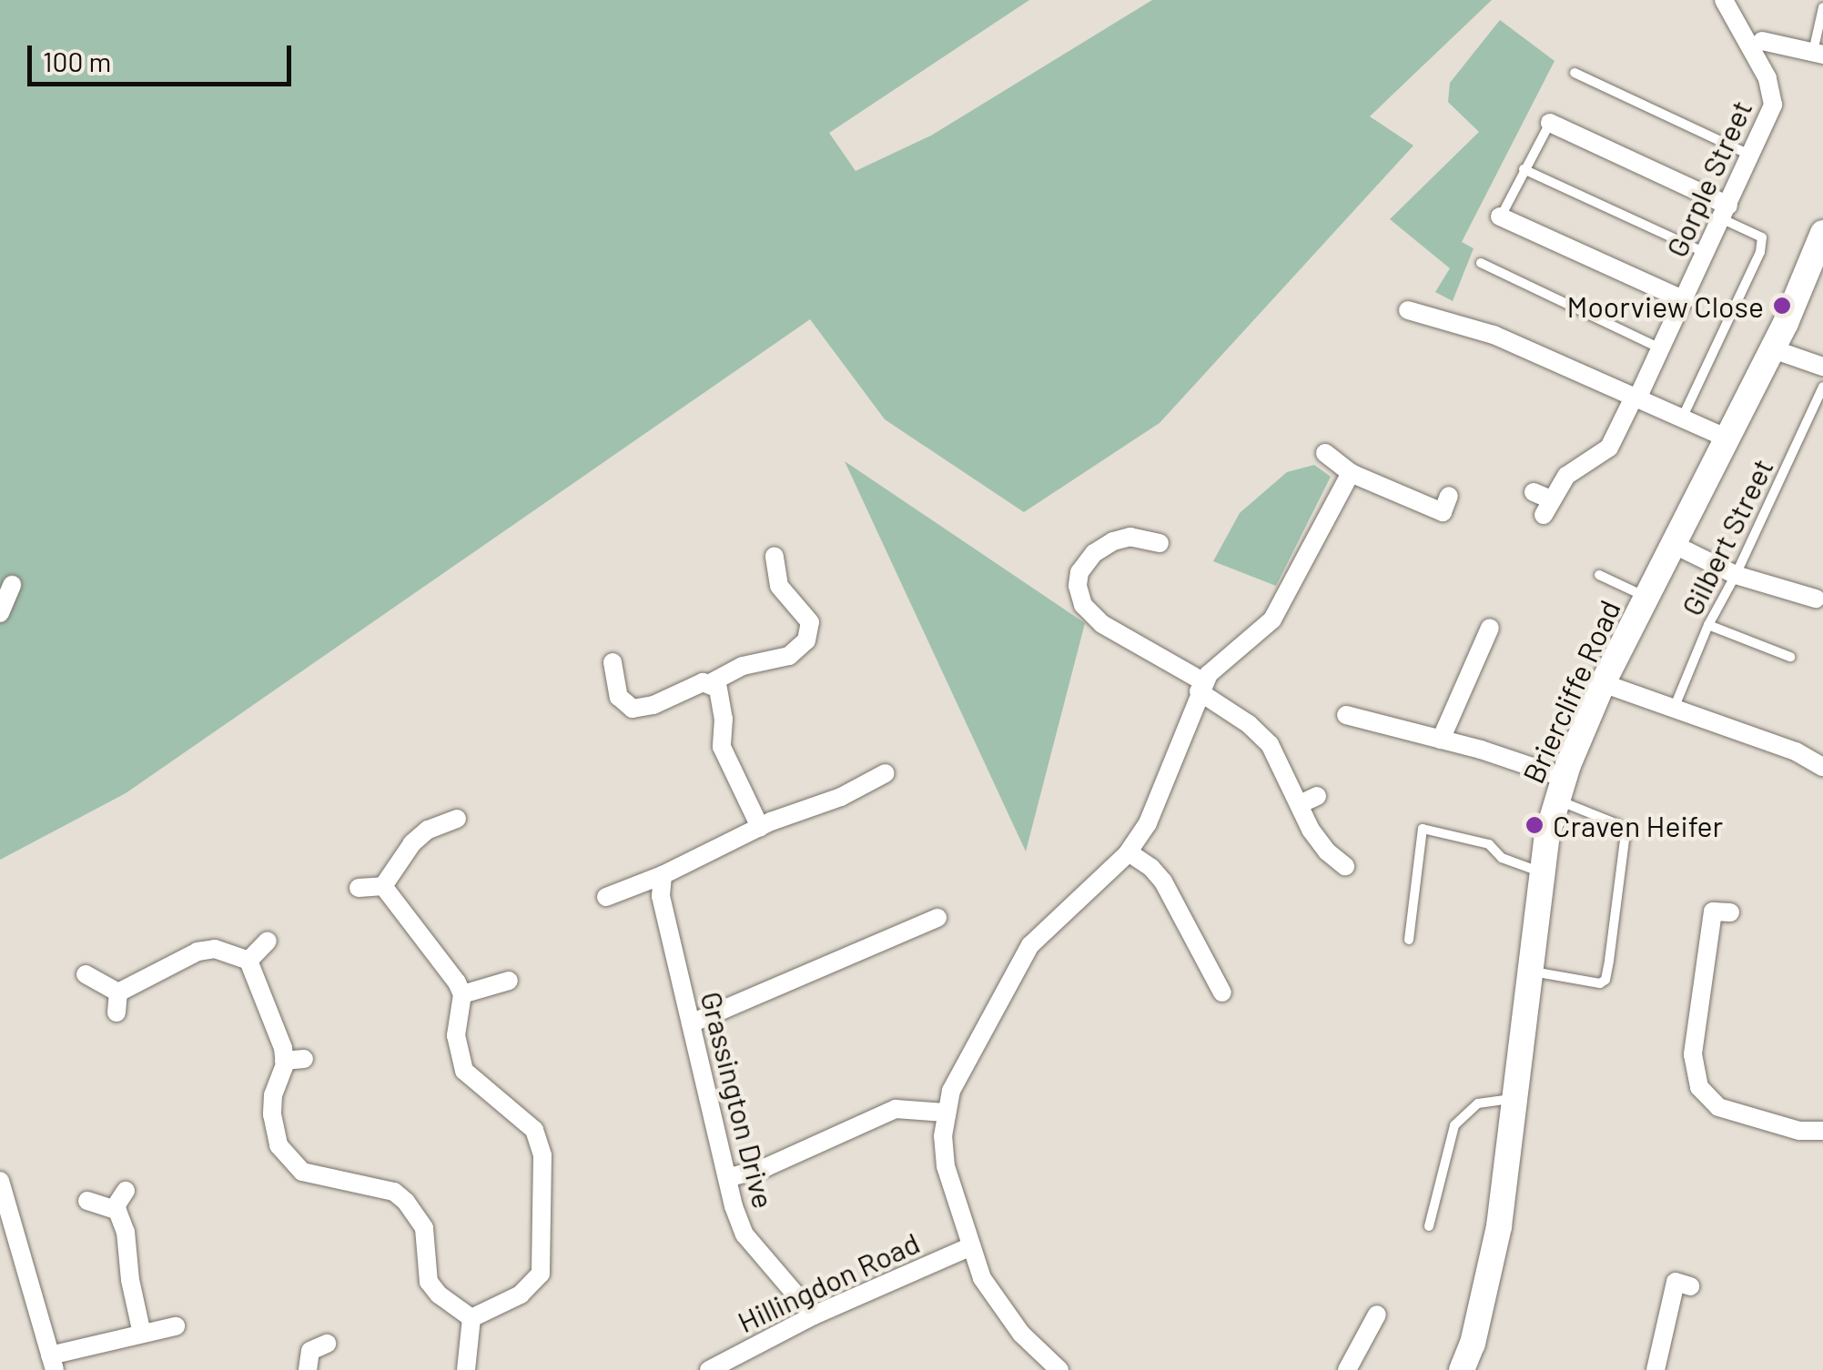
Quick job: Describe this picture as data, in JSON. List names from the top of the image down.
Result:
{
  "streets": {
    "street": [
      "Gorple Street",
      "Briercliffe Road",
      "Grassington Drive",
      "Hillingdon Road"
    ],
    "lane": ["Gilbert Street"]
  },
  "crossings": [
    ["Grassington Drive", "Hillingdon Road"]
  ],
  "places": ["Moorview Close", "Craven Heifer"],
  "scale_bar": "100 m"
}
